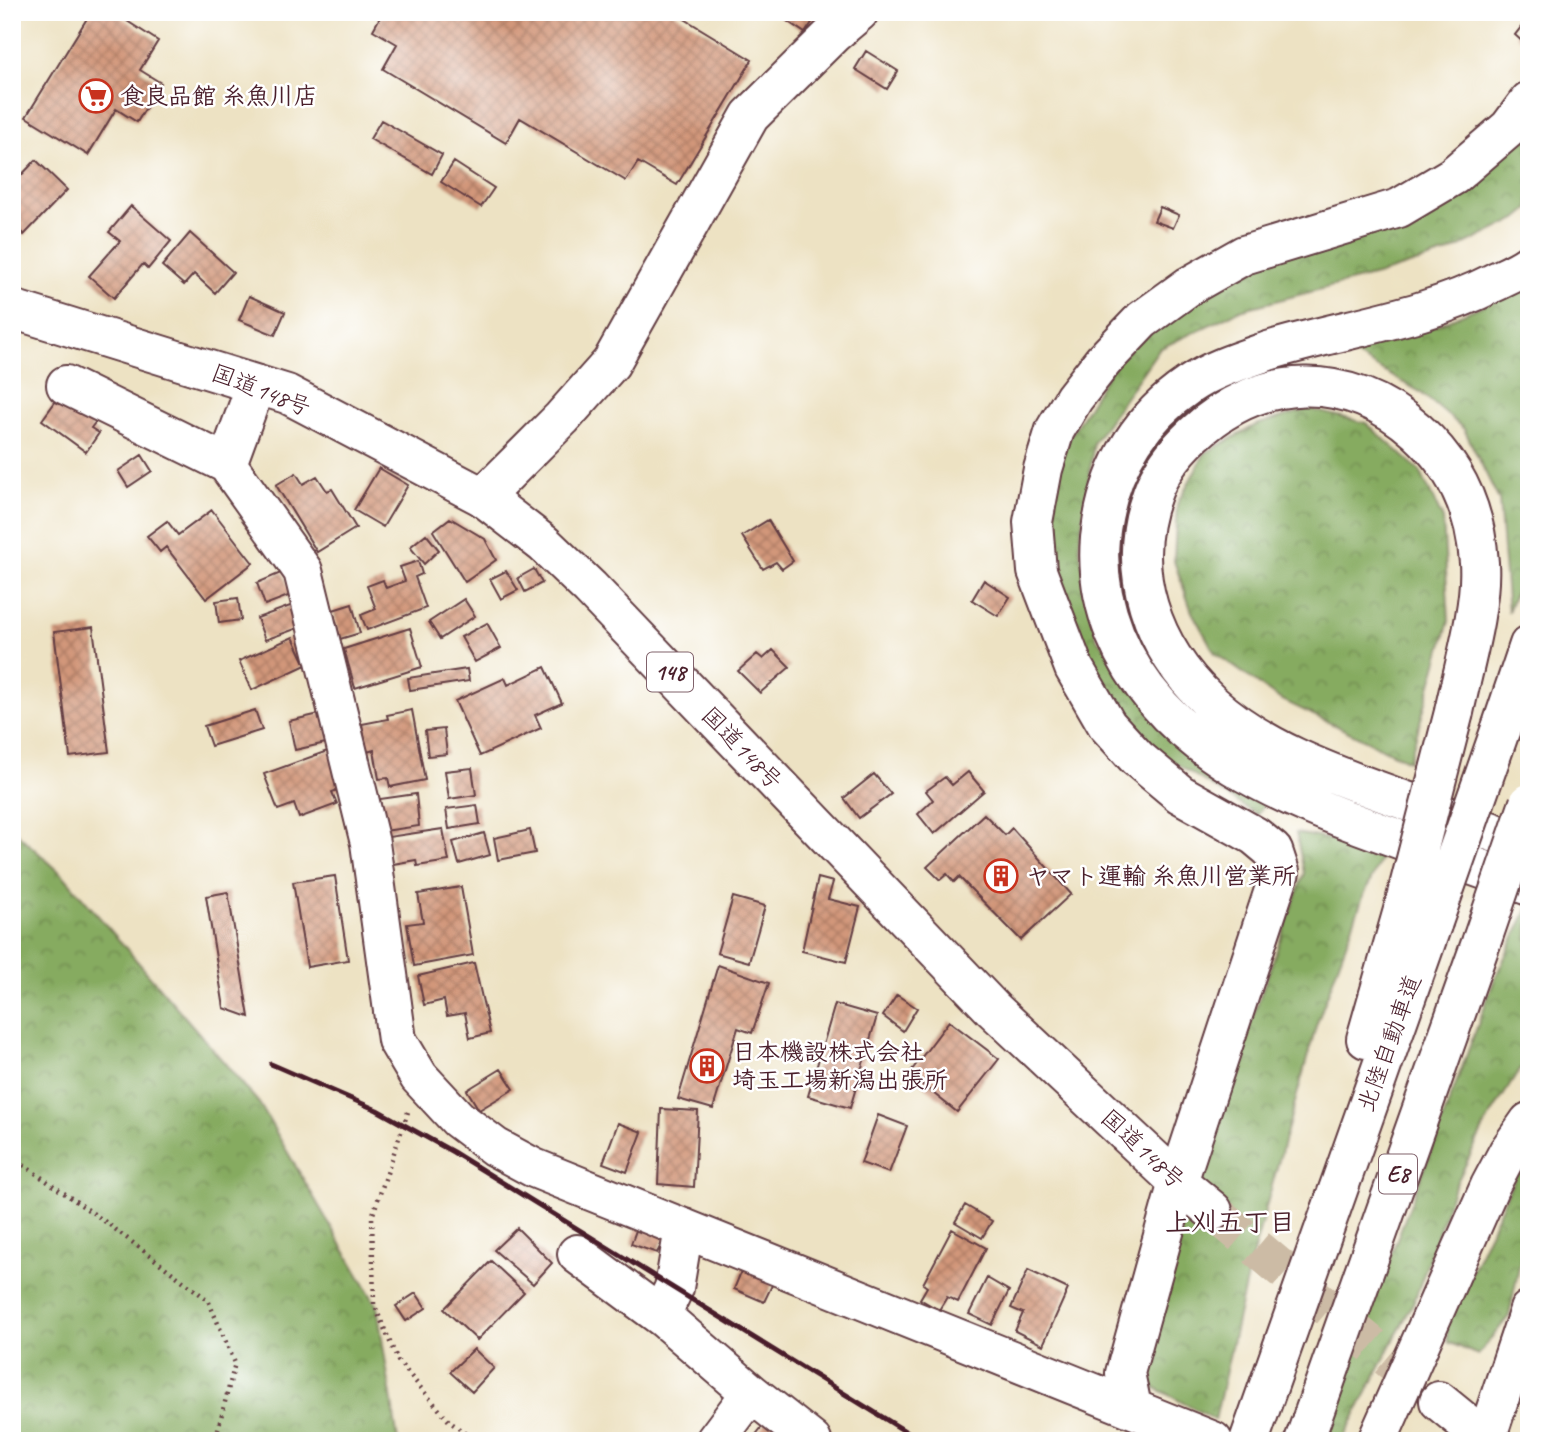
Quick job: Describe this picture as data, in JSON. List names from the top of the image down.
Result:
{
  "streets": {
    "main road": [
      "国道148号",
      "148",
      "北陸自動車道",
      "E8"
    ]
  },
  "districts": ["上刈五丁目"],
  "places": {
    "supermarket": ["食良品館 糸魚川店"],
    "building": ["ヤマト運輸 糸魚川営業所", "日本機設株式会社 埼玉工場新潟出張所"]
  }
}
